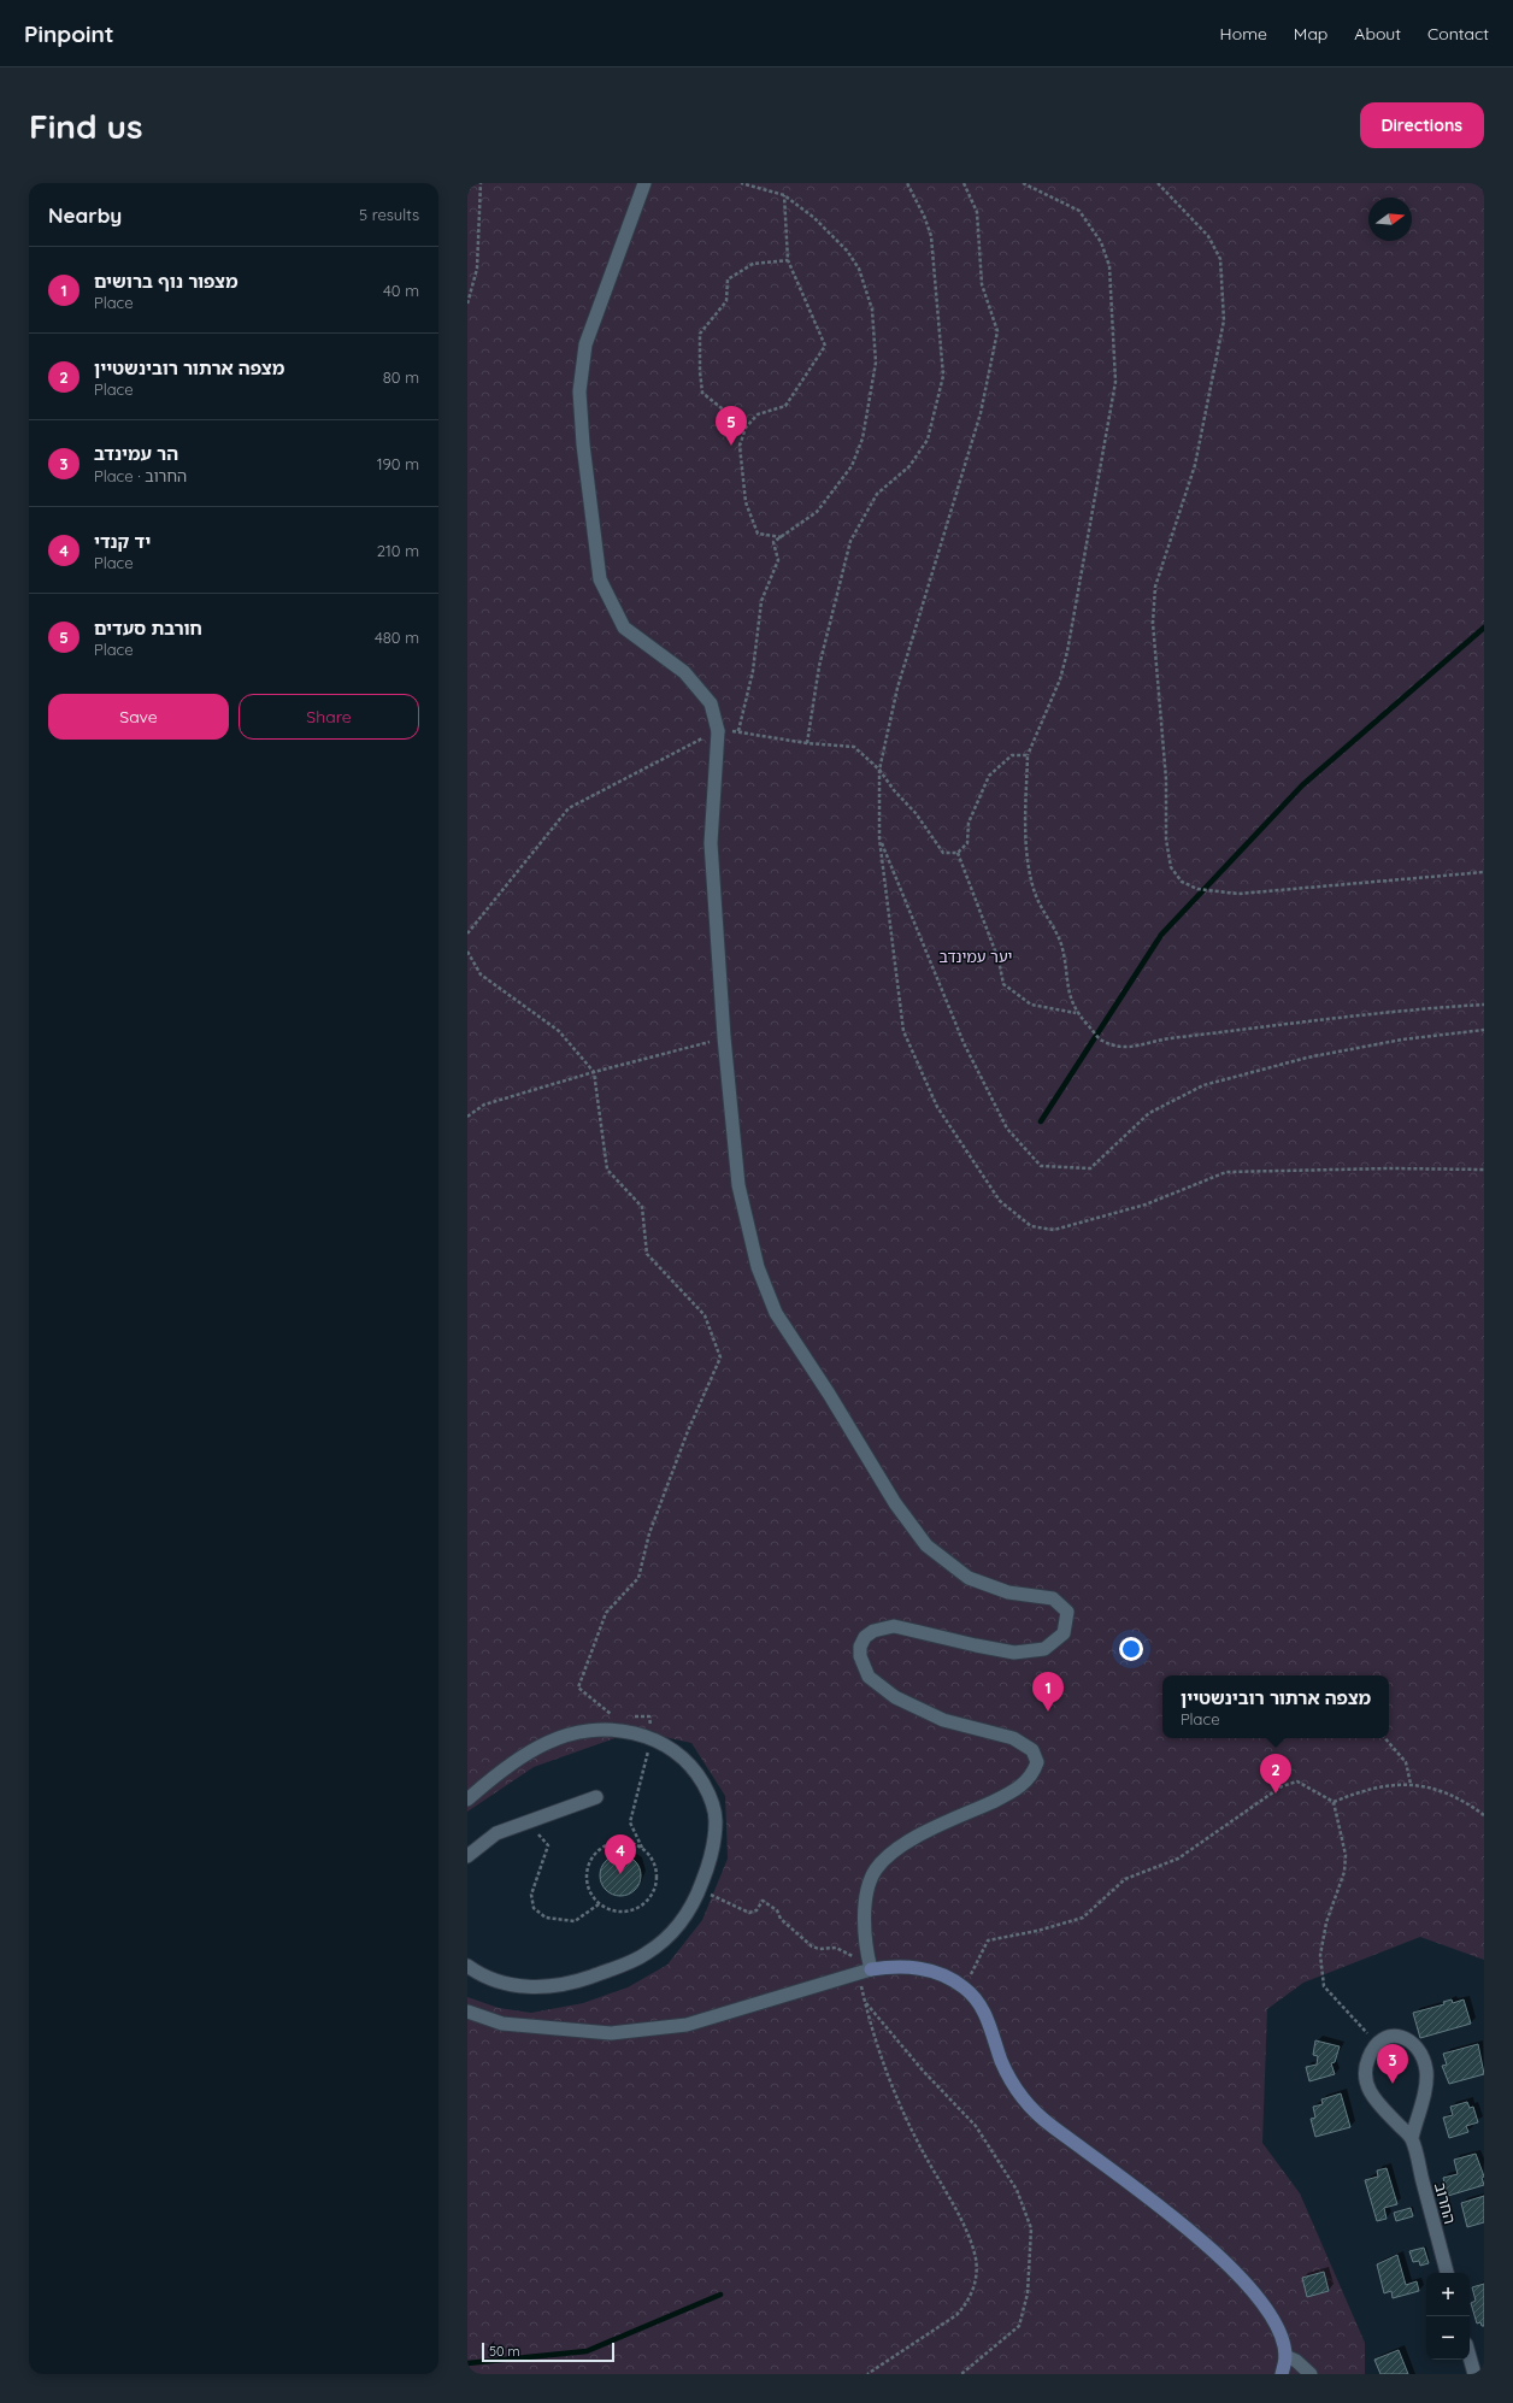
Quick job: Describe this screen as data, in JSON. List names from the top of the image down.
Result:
{
  "streets": {
    "street": ["החרוב"]
  },
  "parks": ["יער עמינדב"],
  "scale_bar": "50 m",
  "north": "right",
  "page": {
    "header": "Pinpoint",
    "nav": [
      "Home",
      "Map",
      "About",
      "Contact"
    ],
    "buttons": [
      "Directions",
      ["Save", "Share"]
    ],
    "title": "Find us",
    "heading": ["Nearby", "5 results"],
    "list": [
      {
        "mark": "1",
        "name": "מצפור נוף ברושים",
        "note": "Place",
        "value": "40 m"
      },
      {
        "mark": "2",
        "name": "מצפה ארתור רובינשטיין",
        "note": "Place",
        "value": "80 m"
      },
      {
        "mark": "3",
        "name": "הר עמינדב",
        "note": "Place · החרוב",
        "value": "190 m"
      },
      {
        "mark": "4",
        "name": "יד קנדי",
        "note": "Place",
        "value": "210 m"
      },
      {
        "mark": "5",
        "name": "חורבת סעדים",
        "note": "Place",
        "value": "480 m"
      }
    ],
    "pins": [
      "5",
      "1",
      "2",
      "4",
      "3"
    ],
    "popup": ["מצפה ארתור רובינשטיין", "Place"],
    "map_buttons": ["+", "−"],
    "scale": "50 m"
  }
}
